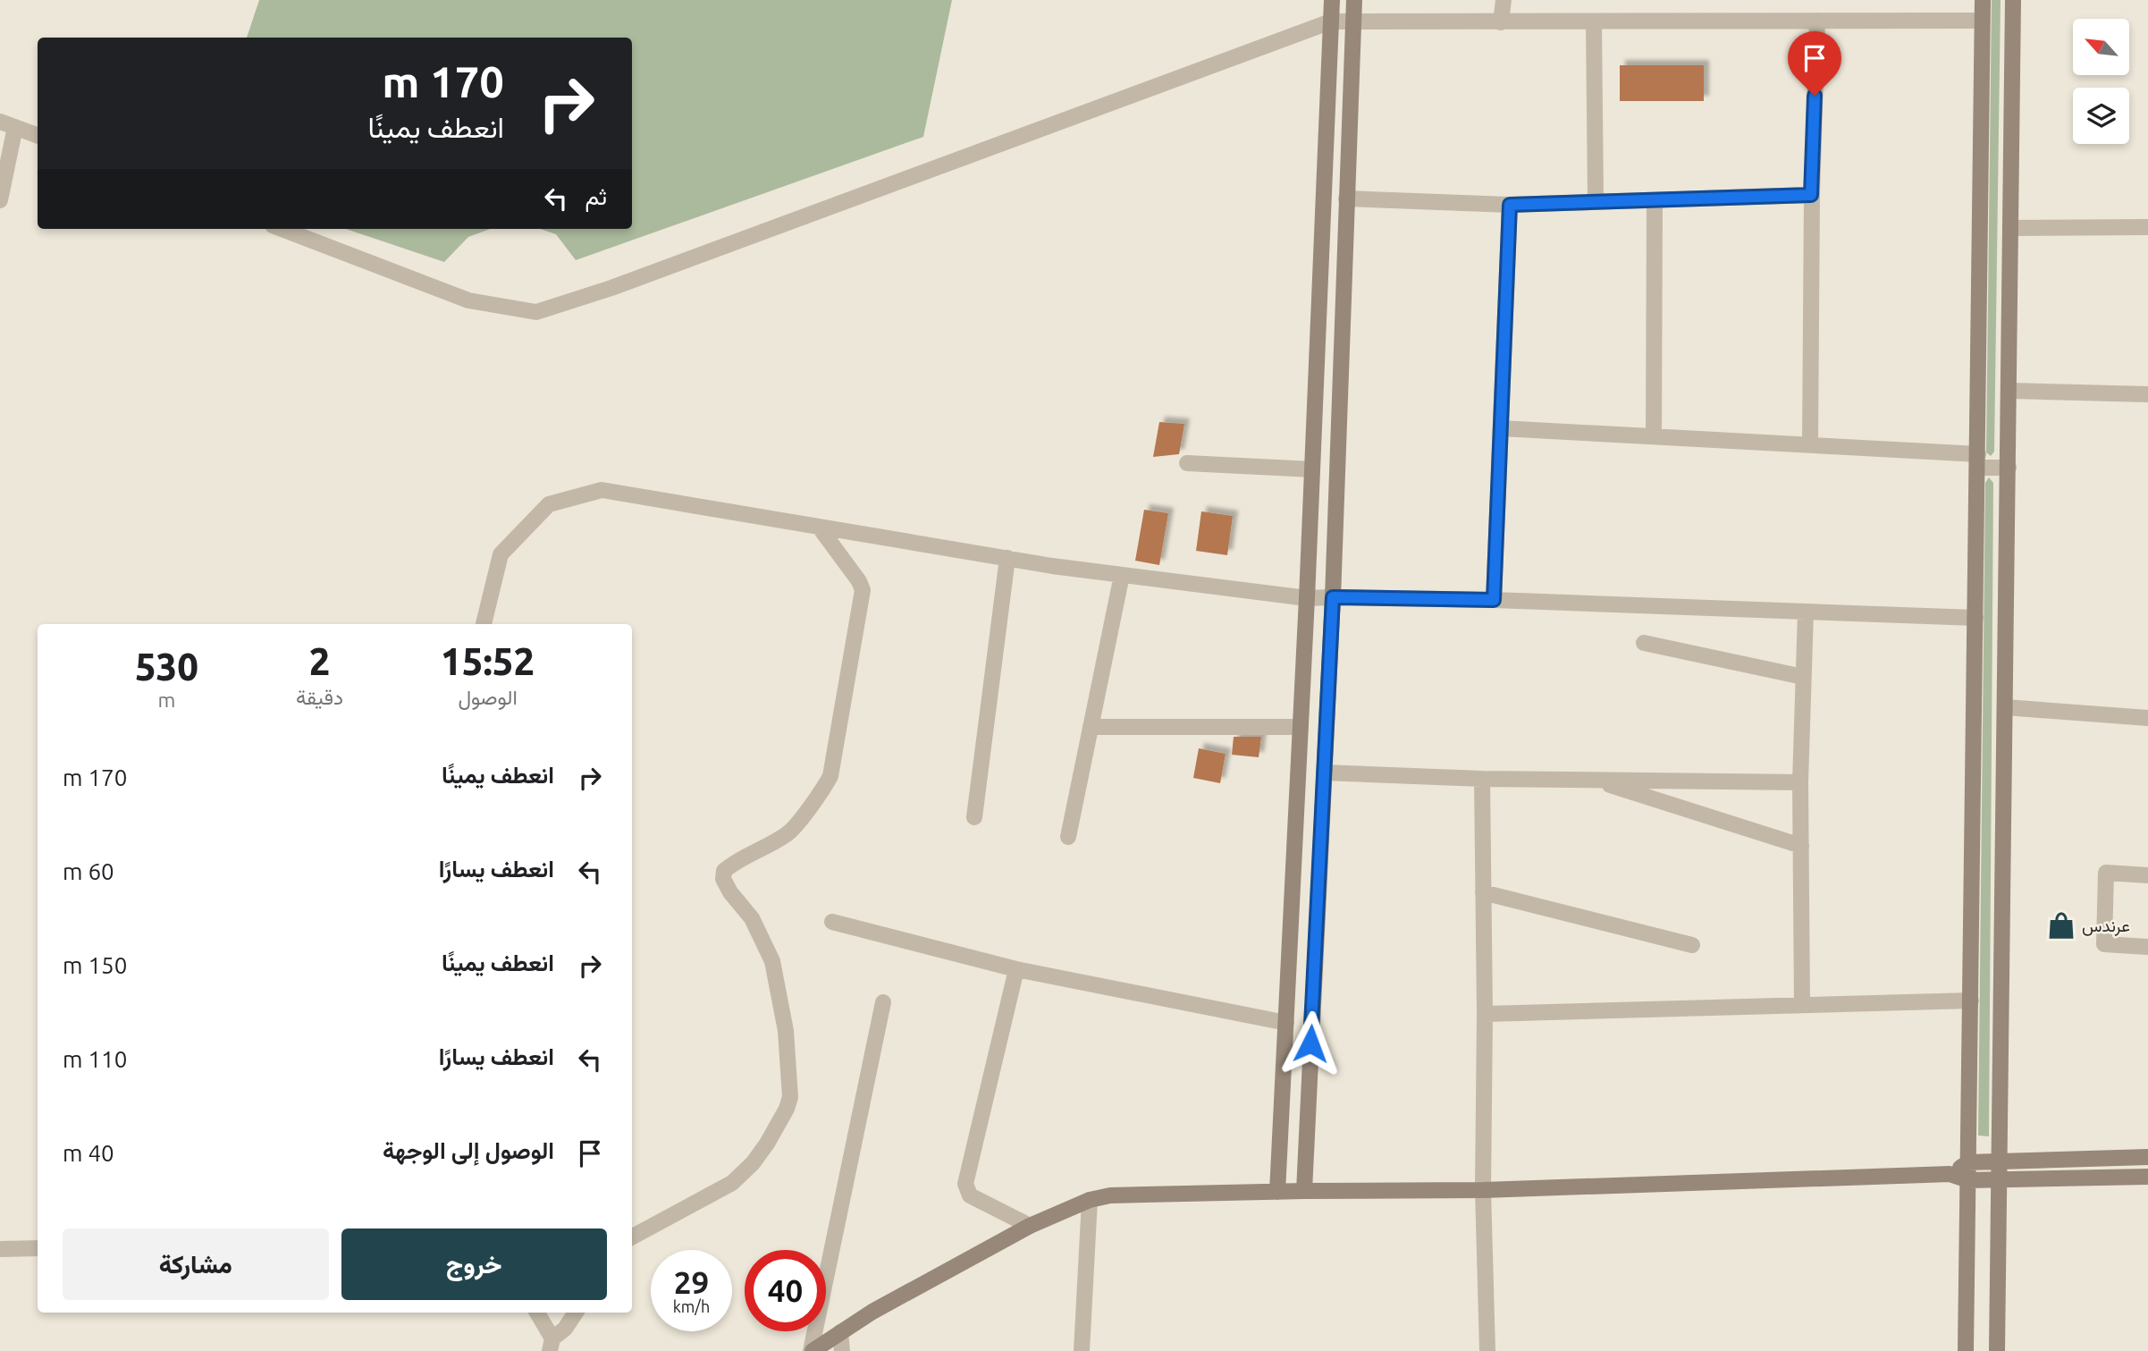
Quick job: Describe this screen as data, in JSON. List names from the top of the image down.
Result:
{
  "places": {
    "shop": ["عرندس"]
  },
  "north": "top left",
  "page": {
    "turn": ["170 m", "انعطف يمينًا"],
    "then": "ثم",
    "eta": [
      "15:52",
      "الوصول",
      "2",
      "دقيقة",
      "530",
      "m"
    ],
    "list": [
      {
        "name": "انعطف يمينًا",
        "value": "170 m"
      },
      {
        "name": "انعطف يسارًا",
        "value": "60 m"
      },
      {
        "name": "انعطف يمينًا",
        "value": "150 m"
      },
      {
        "name": "انعطف يسارًا",
        "value": "110 m"
      },
      {
        "name": "الوصول إلى الوجهة",
        "value": "40 m"
      }
    ],
    "buttons": ["خروج", "مشاركة"],
    "speed": "29 km/h",
    "limit": "40"
  }
}
